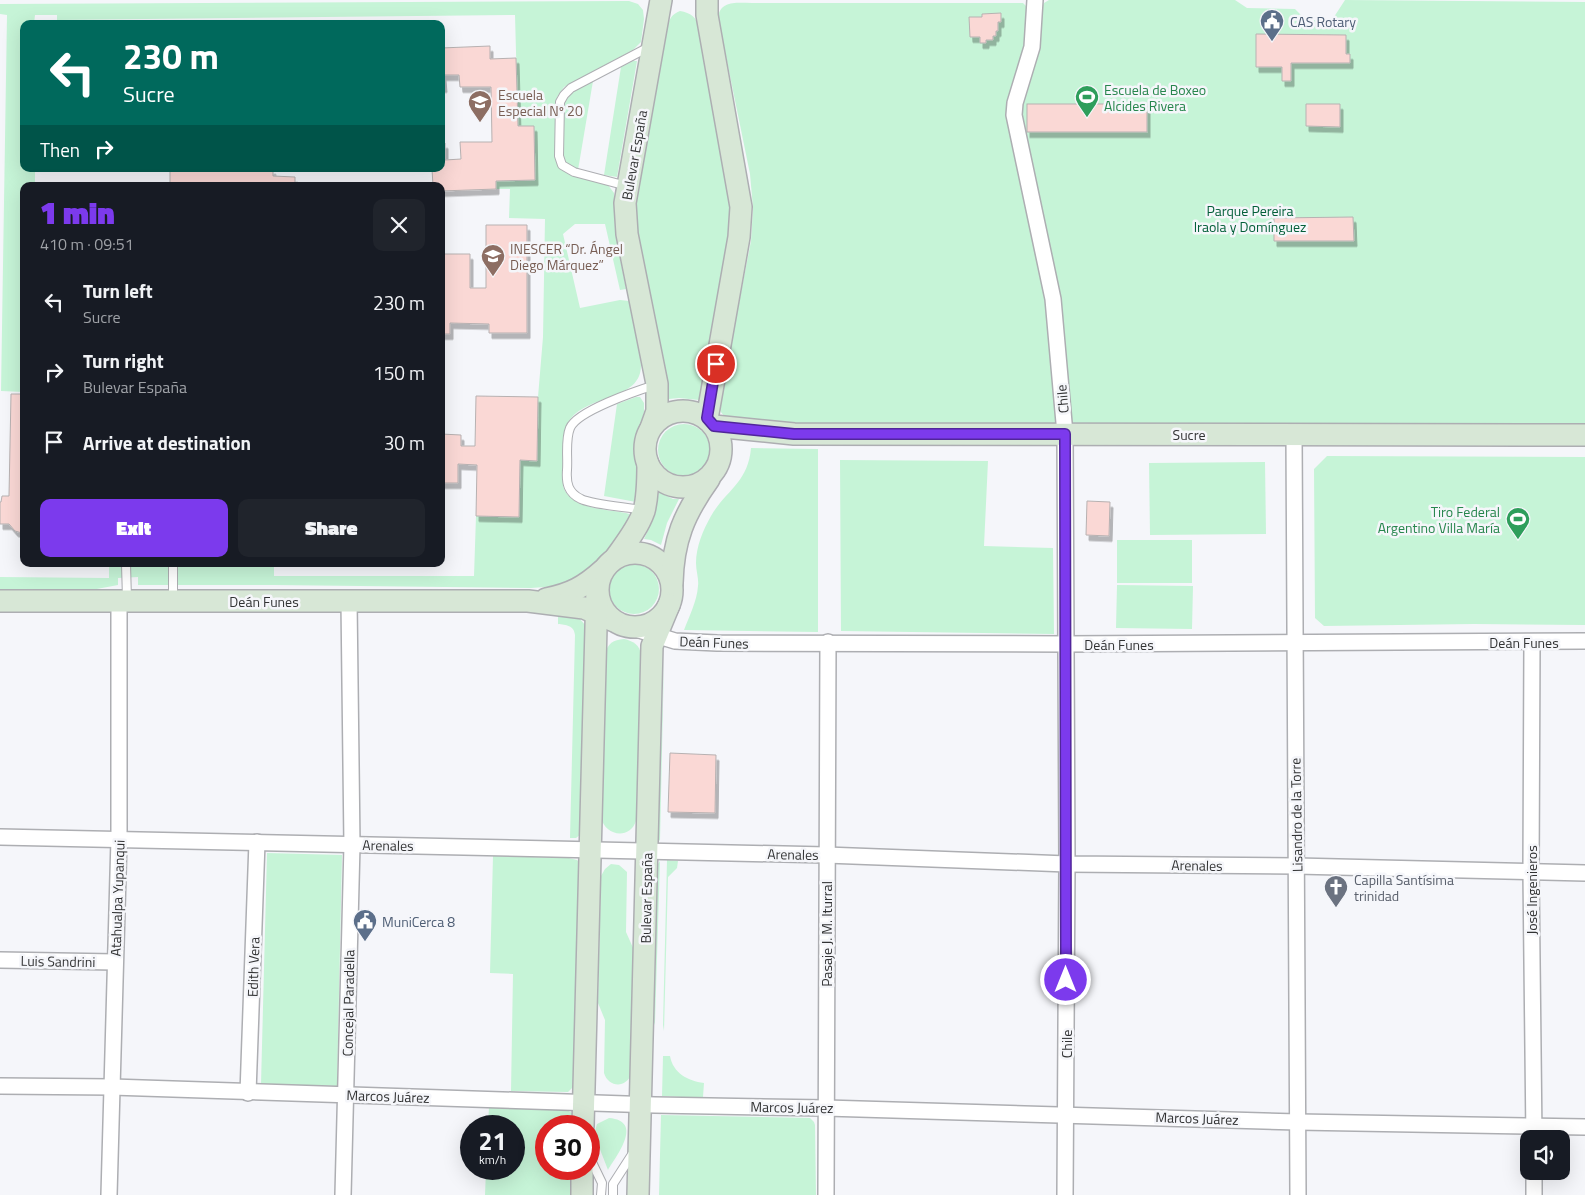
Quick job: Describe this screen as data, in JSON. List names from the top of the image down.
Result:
{
  "streets": {
    "main road": ["Bulevar España", "Sucre", "Deán Funes"],
    "street": [
      "Chile",
      "Lisandro de la Torre",
      "Arenales",
      "José Ingenieros",
      "Atahualpa Yupanqui",
      "Pasaje J. M. Iturral",
      "Luis Sandrini",
      "Edith Vera",
      "Concejal Paradella",
      "Marcos Juárez"
    ]
  },
  "crossings": [
    ["Bulevar España", "Sucre"],
    ["Bulevar España", "Deán Funes"],
    ["Bulevar España", "Arenales"],
    ["Bulevar España", "Marcos Juárez"],
    ["Chile", "Sucre"],
    ["Chile", "Deán Funes"],
    ["Chile", "Arenales"],
    ["Chile", "Marcos Juárez"],
    ["Sucre", "Lisandro de la Torre"],
    ["Deán Funes", "Lisandro de la Torre"],
    ["Deán Funes", "José Ingenieros"],
    ["Deán Funes", "Atahualpa Yupanqui"],
    ["Deán Funes", "Pasaje J. M. Iturral"],
    ["Deán Funes", "Concejal Paradella"],
    ["Lisandro de la Torre", "Arenales"],
    ["Lisandro de la Torre", "Marcos Juárez"],
    ["Arenales", "José Ingenieros"],
    ["Arenales", "Atahualpa Yupanqui"],
    ["Arenales", "Pasaje J. M. Iturral"],
    ["Arenales", "Edith Vera"],
    ["Arenales", "Concejal Paradella"],
    ["Atahualpa Yupanqui", "Luis Sandrini"],
    ["Atahualpa Yupanqui", "Marcos Juárez"],
    ["Pasaje J. M. Iturral", "Marcos Juárez"],
    ["Edith Vera", "Marcos Juárez"],
    ["Concejal Paradella", "Marcos Juárez"]
  ],
  "parks": ["Parque Pereira Iraola y Domínguez"],
  "places": {
    "public building": ["CAS Rotary", "MuniCerca 8"],
    "sports": ["Escuela de Boxeo Alcides Rivera", "Tiro Federal Argentino Villa María"],
    "school or university": ["Escuela Especial Nº 20", "INESCER “Dr. Ángel Diego Márquez”"],
    "church": ["Capilla Santísima trinidad"]
  },
  "page": {
    "turn": ["230 m", "Sucre"],
    "then": "Then",
    "heading": ["1 min", "410 m · 09:51"],
    "list": [
      {
        "name": "Turn left",
        "note": "Sucre",
        "value": "230 m"
      },
      {
        "name": "Turn right",
        "note": "Bulevar España",
        "value": "150 m"
      },
      {
        "name": "Arrive at destination",
        "value": "30 m"
      }
    ],
    "buttons": ["Exit", "Share"],
    "speed": "21 km/h",
    "limit": "30"
  }
}
